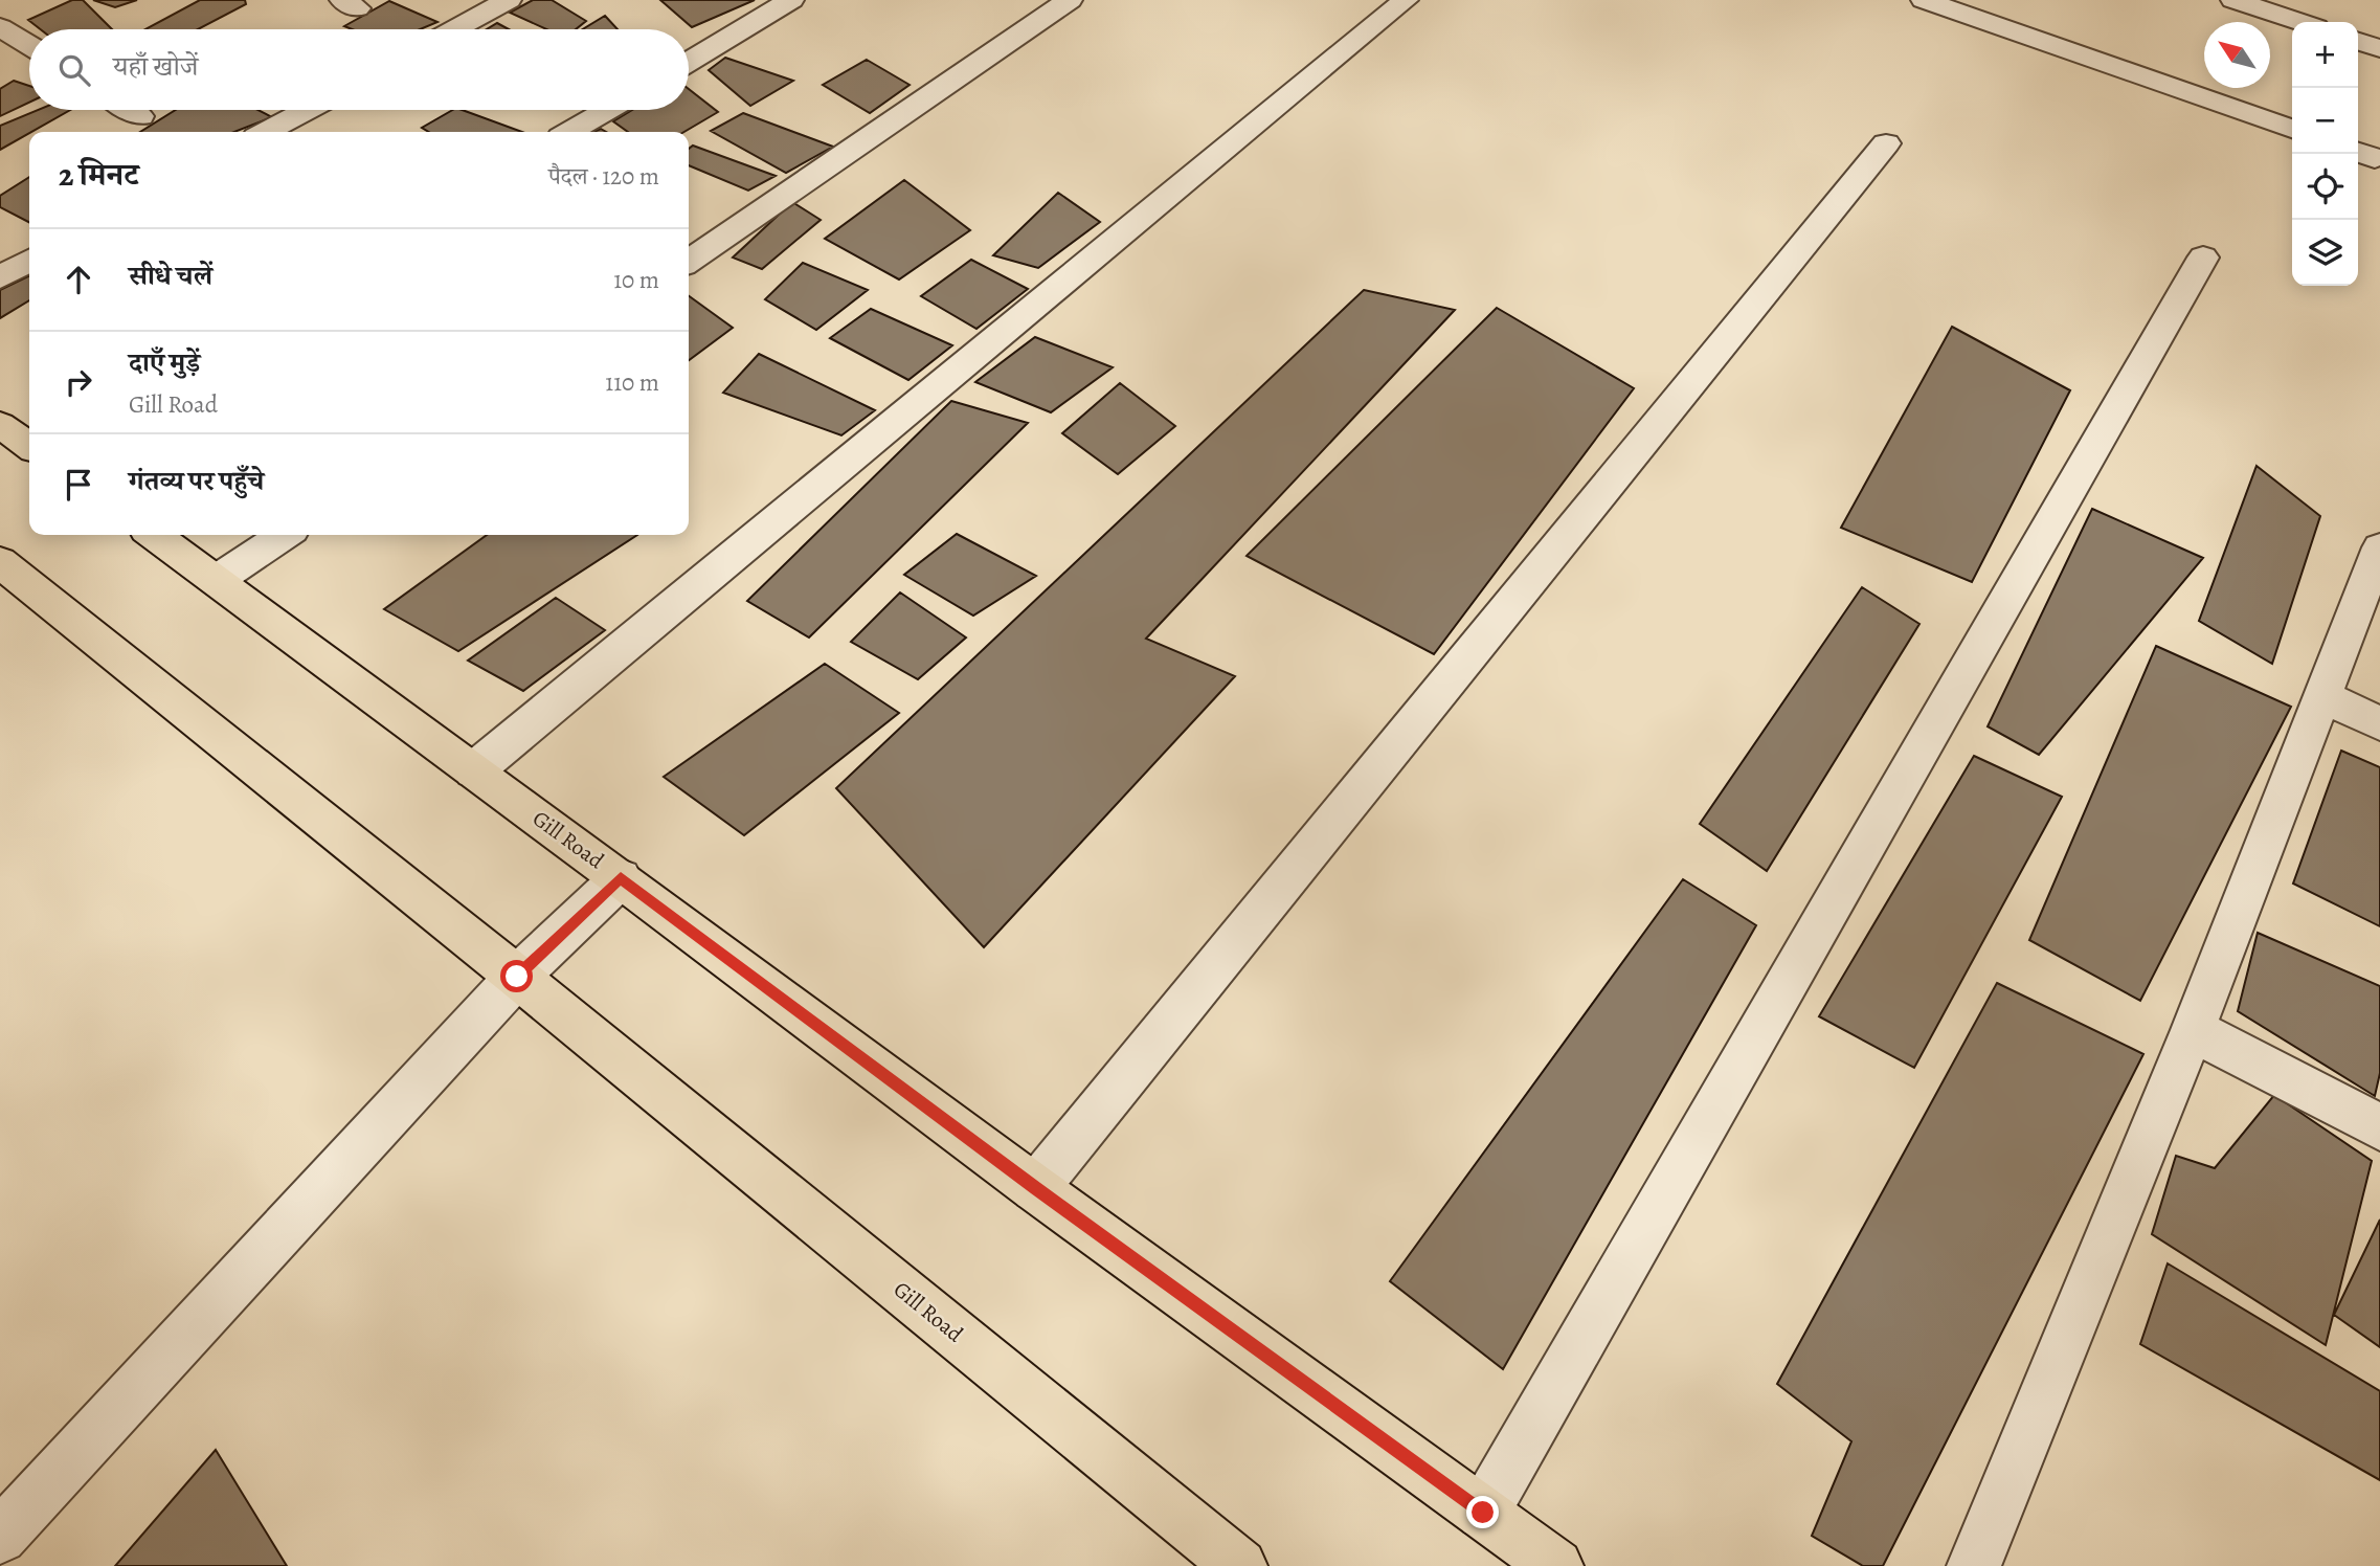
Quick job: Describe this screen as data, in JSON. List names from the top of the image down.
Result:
{
  "streets": {
    "main road": ["Gill Road"]
  },
  "north": "top left",
  "page": {
    "map_buttons": ["+", "−"],
    "search": "यहाँ खोजें",
    "heading": ["2 मिनट", "पैदल · 120 m"],
    "list": [
      ["सीधे चलें", "10 m"],
      ["दाएँ मुड़ें", "Gill Road", "110 m"],
      "गंतव्य पर पहुँचे"
    ]
  }
}
